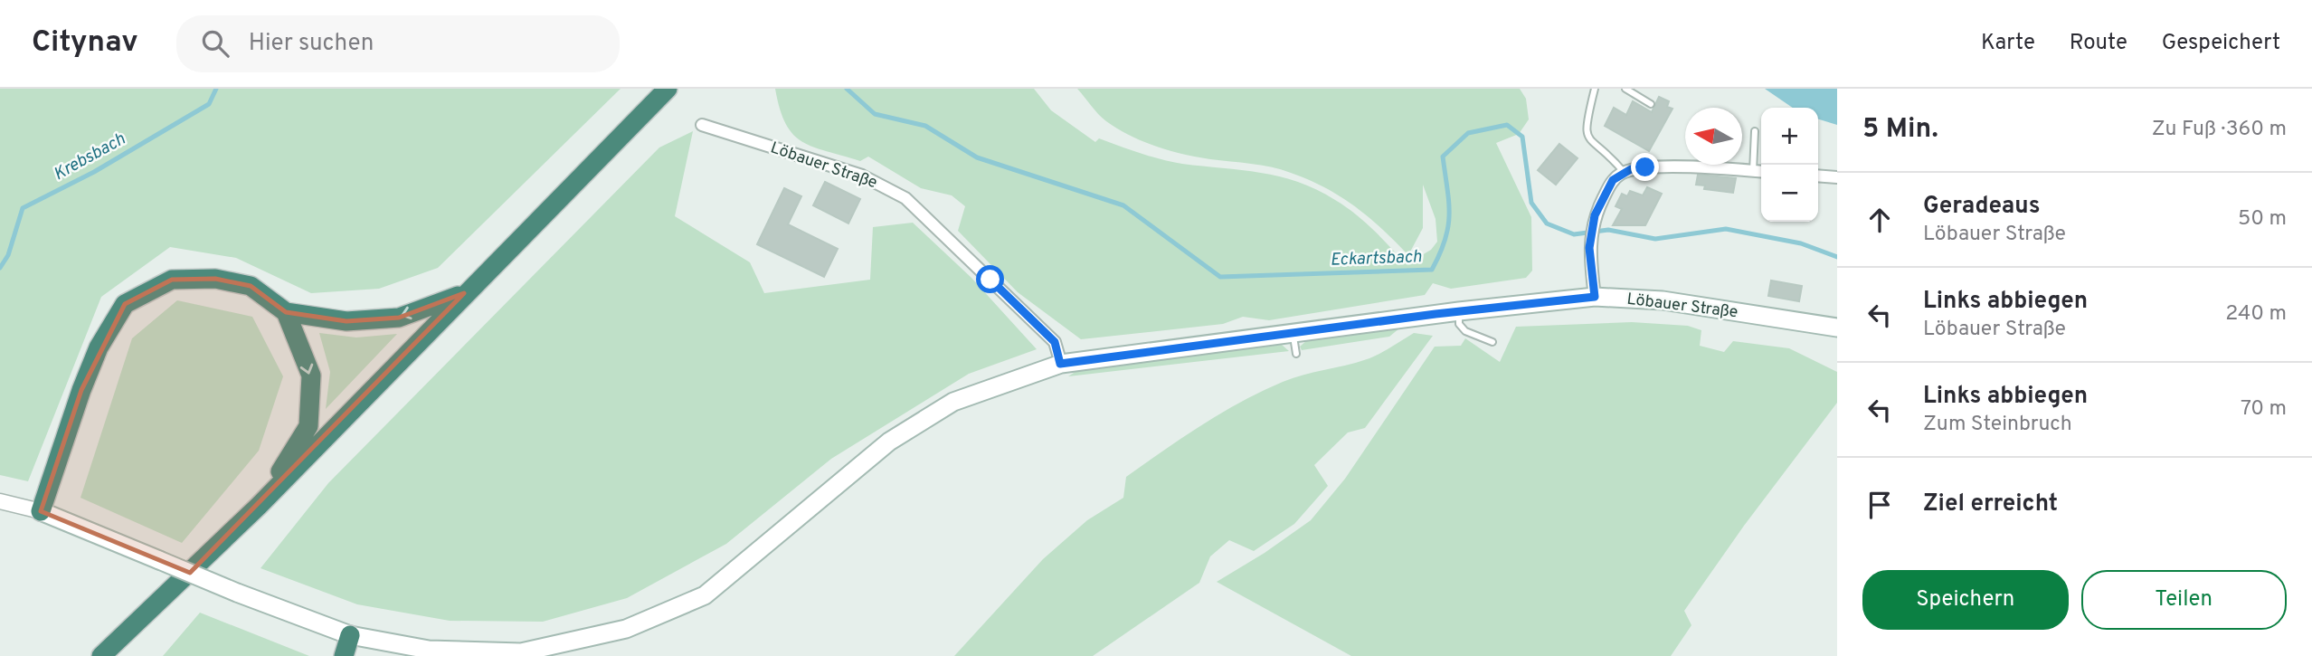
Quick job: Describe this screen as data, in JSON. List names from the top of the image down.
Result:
{
  "streets": {
    "main road": ["Löbauer Straße"]
  },
  "water": ["Krebsbach", "Eckartsbach"],
  "north": "left",
  "page": {
    "header": "Citynav",
    "search": "Hier suchen",
    "nav": ["Karte", "Route", "Gespeichert"],
    "heading": ["5 Min.", "Zu Fuß · 360 m"],
    "map_buttons": ["+", "−"],
    "list": [
      ["Geradeaus", "Löbauer Straße", "50 m"],
      ["Links abbiegen", "Löbauer Straße", "240 m"],
      ["Links abbiegen", "Zum Steinbruch", "70 m"],
      "Ziel erreicht"
    ],
    "buttons": ["Speichern", "Teilen"]
  }
}
